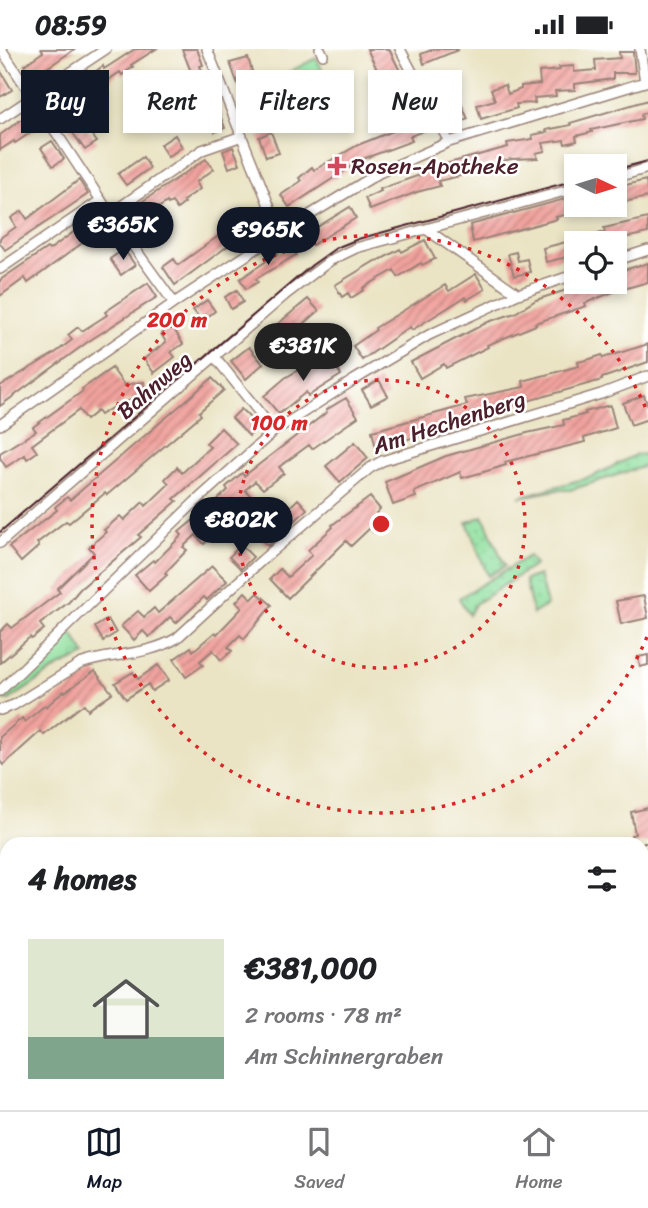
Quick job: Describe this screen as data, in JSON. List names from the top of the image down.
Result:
{
  "streets": {
    "street": ["Bahnweg", "Am Hechenberg"]
  },
  "places": {
    "health": ["Rosen-Apotheke"]
  },
  "north": "right",
  "page": {
    "status": "08:59",
    "chip": [
      "Buy",
      "Rent",
      "Filters",
      "New"
    ],
    "price": [
      "€365K",
      "€965K",
      "€381K",
      "€802K"
    ],
    "heading": "4 homes",
    "list": [
      {
        "name": "€381,000",
        "note": "2 rooms · 78 m² · Am Schinnergraben"
      }
    ],
    "tabs": ["Map", "Saved", "Home"]
  },
  "rings": ["200 m", "100 m"]
}
